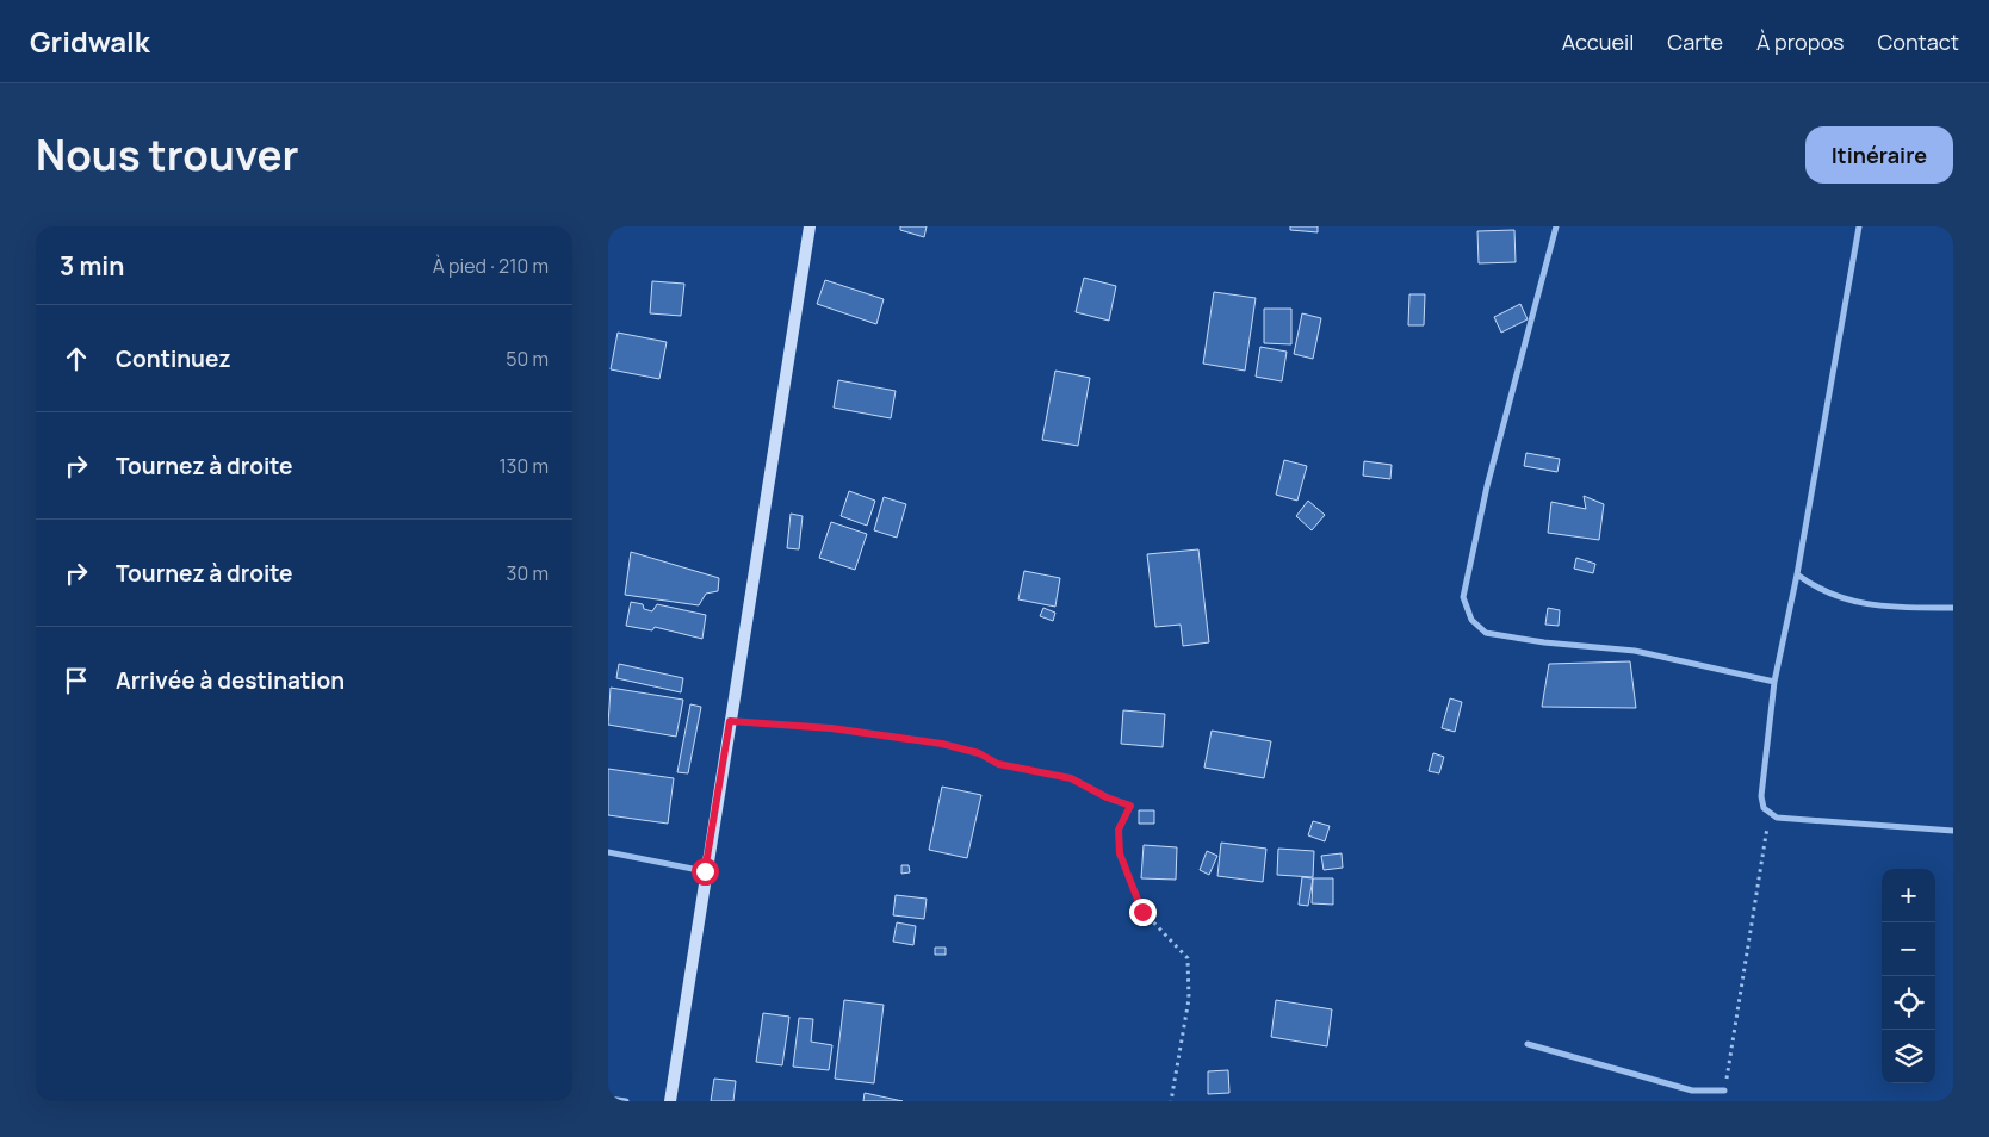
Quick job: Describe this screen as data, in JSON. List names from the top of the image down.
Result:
{
  "page": {
    "header": "Gridwalk",
    "nav": [
      "Accueil",
      "Carte",
      "À propos",
      "Contact"
    ],
    "title": "Nous trouver",
    "buttons": "Itinéraire",
    "heading": ["3 min", "À pied · 210 m"],
    "list": [
      ["Continuez", "50 m"],
      ["Tournez à droite", "130 m"],
      ["Tournez à droite", "30 m"],
      "Arrivée à destination"
    ],
    "map_buttons": ["+", "−"]
  }
}
